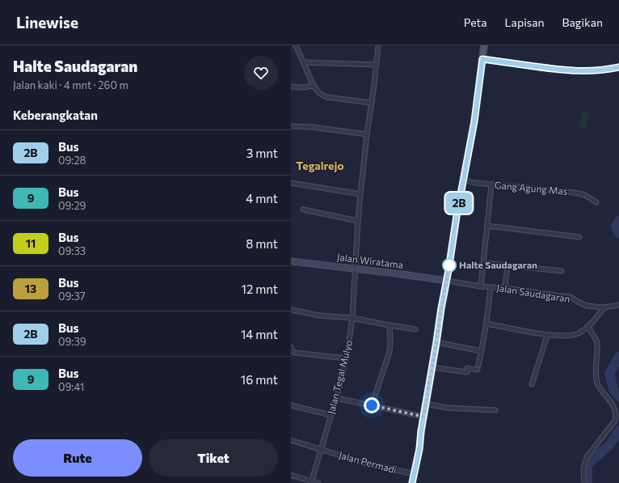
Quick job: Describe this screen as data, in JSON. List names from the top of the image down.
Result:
{
  "streets": {
    "street": [
      "Gang Agung Mas",
      "Jalan Wiratama",
      "Jalan Saudagaran",
      "Jalan Tegal Mulyo",
      "Jalan Permadi"
    ]
  },
  "crossings": [
    ["Jalan Wiratama", "Jalan Saudagaran"],
    ["Jalan Wiratama", "Jalan Tegal Mulyo"],
    ["Jalan Tegal Mulyo", "Jalan Permadi"]
  ],
  "districts": ["Tegalrejo"],
  "places": ["Halte Saudagaran"],
  "lines": ["bus line 2B"],
  "page": {
    "header": "Linewise",
    "nav": ["Peta", "Lapisan", "Bagikan"],
    "heading": [
      ["Halte Saudagaran", "Jalan kaki · 4 mnt · 260 m"],
      "Keberangkatan"
    ],
    "on_map": "2B",
    "list": [
      {
        "mark": "2B",
        "name": "Bus",
        "note": "09:28",
        "value": "3 mnt"
      },
      {
        "mark": "9",
        "name": "Bus",
        "note": "09:29",
        "value": "4 mnt"
      },
      {
        "mark": "11",
        "name": "Bus",
        "note": "09:33",
        "value": "8 mnt"
      },
      {
        "mark": "13",
        "name": "Bus",
        "note": "09:37",
        "value": "12 mnt"
      },
      {
        "mark": "2B",
        "name": "Bus",
        "note": "09:39",
        "value": "14 mnt"
      },
      {
        "mark": "9",
        "name": "Bus",
        "note": "09:41",
        "value": "16 mnt"
      }
    ],
    "buttons": ["Rute", "Tiket"]
  }
}
